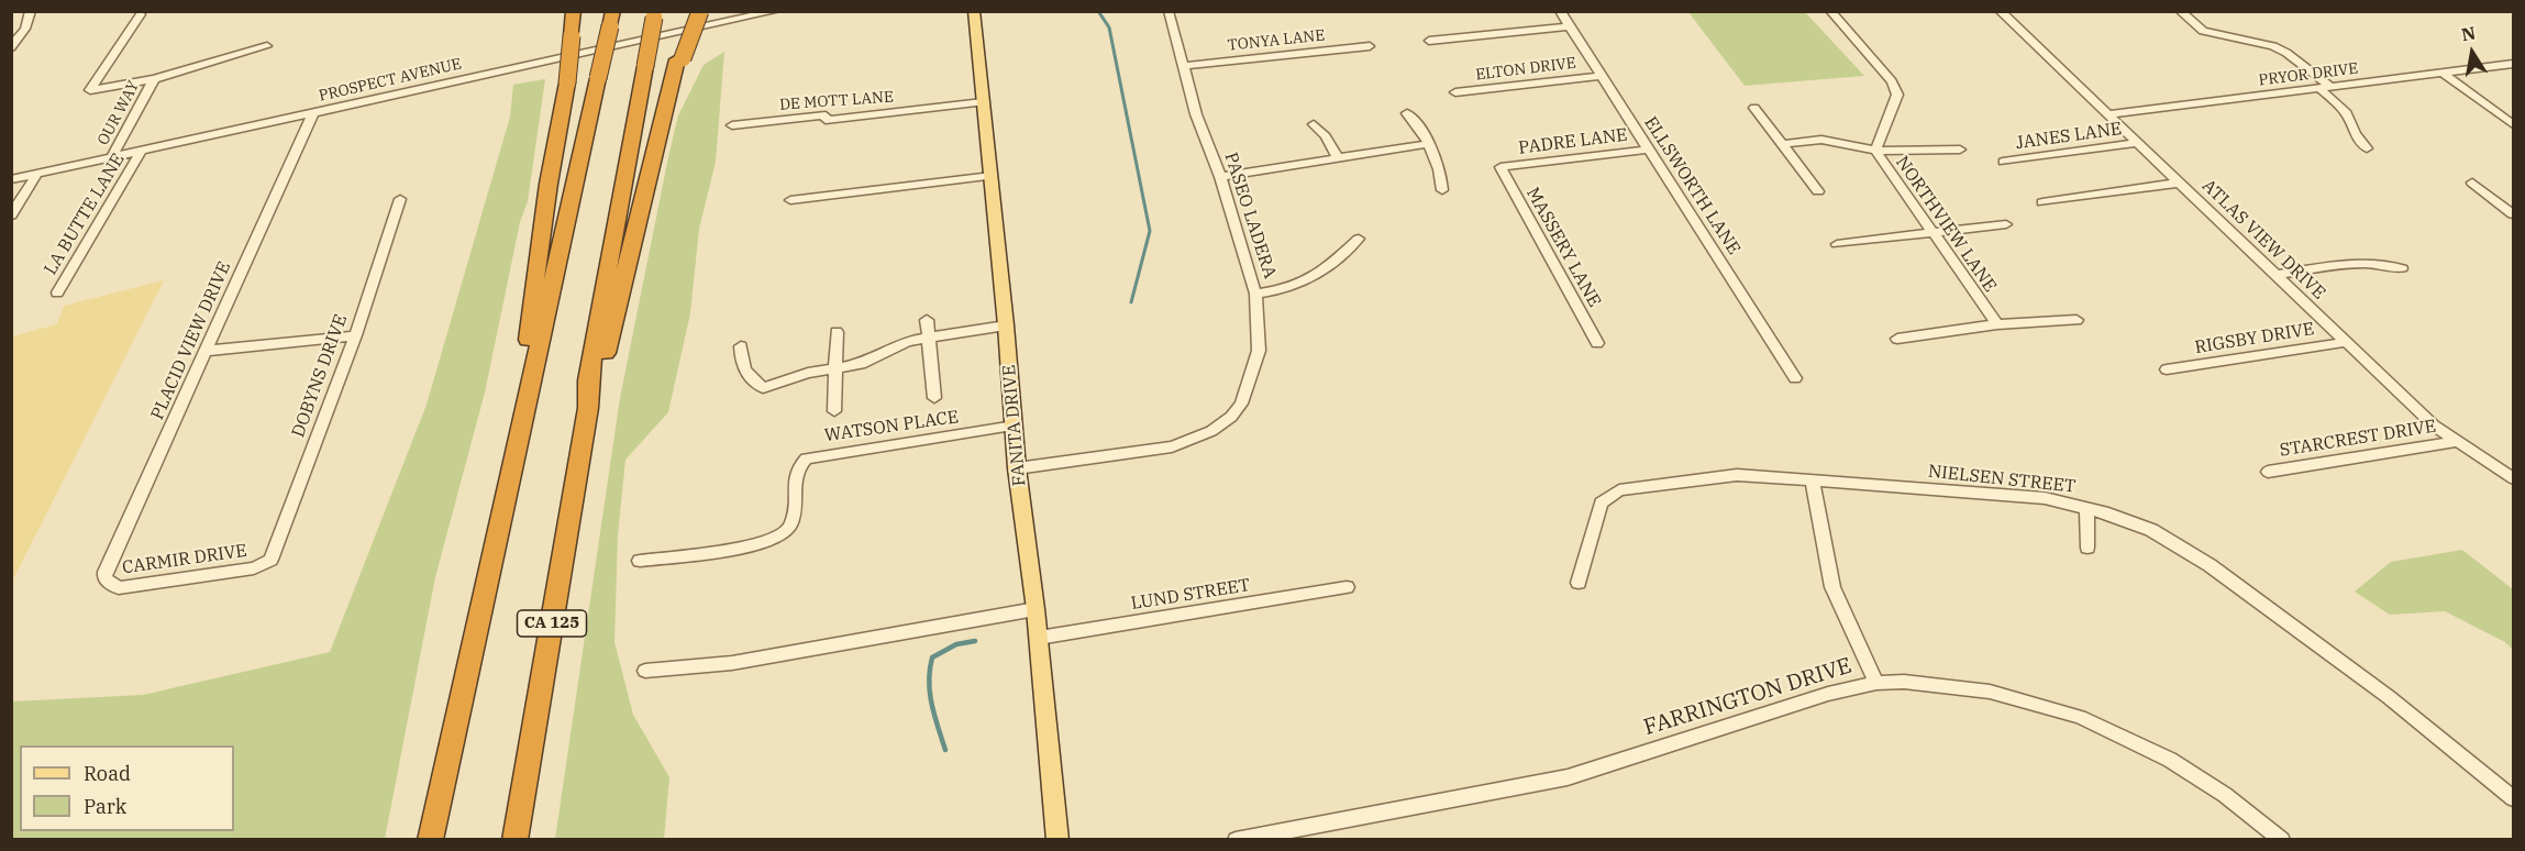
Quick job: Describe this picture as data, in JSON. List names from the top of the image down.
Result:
{
  "streets": {
    "highway": ["CA 125"],
    "main road": ["FANITA DRIVE"],
    "street": [
      "TONYA LANE",
      "ELTON DRIVE",
      "PRYOR DRIVE",
      "PROSPECT AVENUE",
      "DE MOTT LANE",
      "OUR WAY",
      "JANES LANE",
      "PADRE LANE",
      "ELLSWORTH LANE",
      "LA BUTTE LANE",
      "PASEO LADERA",
      "NORTHVIEW LANE",
      "ATLAS VIEW DRIVE",
      "MASSERY LANE",
      "RIGSBY DRIVE",
      "PLACID VIEW DRIVE",
      "DOBYNS DRIVE",
      "WATSON PLACE",
      "STARCREST DRIVE",
      "NIELSEN STREET",
      "CARMIR DRIVE",
      "LUND STREET",
      "FARRINGTON DRIVE"
    ]
  },
  "crossings": [
    ["TONYA LANE", "PASEO LADERA"],
    ["ELTON DRIVE", "ELLSWORTH LANE"],
    ["PRYOR DRIVE", "ATLAS VIEW DRIVE"],
    ["PROSPECT AVENUE", "OUR WAY"],
    ["PROSPECT AVENUE", "LA BUTTE LANE"],
    ["PROSPECT AVENUE", "PLACID VIEW DRIVE"],
    ["DE MOTT LANE", "FANITA DRIVE"],
    ["JANES LANE", "ATLAS VIEW DRIVE"],
    ["PADRE LANE", "ELLSWORTH LANE"],
    ["PADRE LANE", "MASSERY LANE"],
    ["PASEO LADERA", "FANITA DRIVE"],
    ["ATLAS VIEW DRIVE", "RIGSBY DRIVE"],
    ["ATLAS VIEW DRIVE", "STARCREST DRIVE"],
    ["PLACID VIEW DRIVE", "CARMIR DRIVE"],
    ["DOBYNS DRIVE", "CARMIR DRIVE"],
    ["FANITA DRIVE", "WATSON PLACE"],
    ["FANITA DRIVE", "LUND STREET"]
  ],
  "legend": ["Road", "Park"],
  "north": "top"
}
